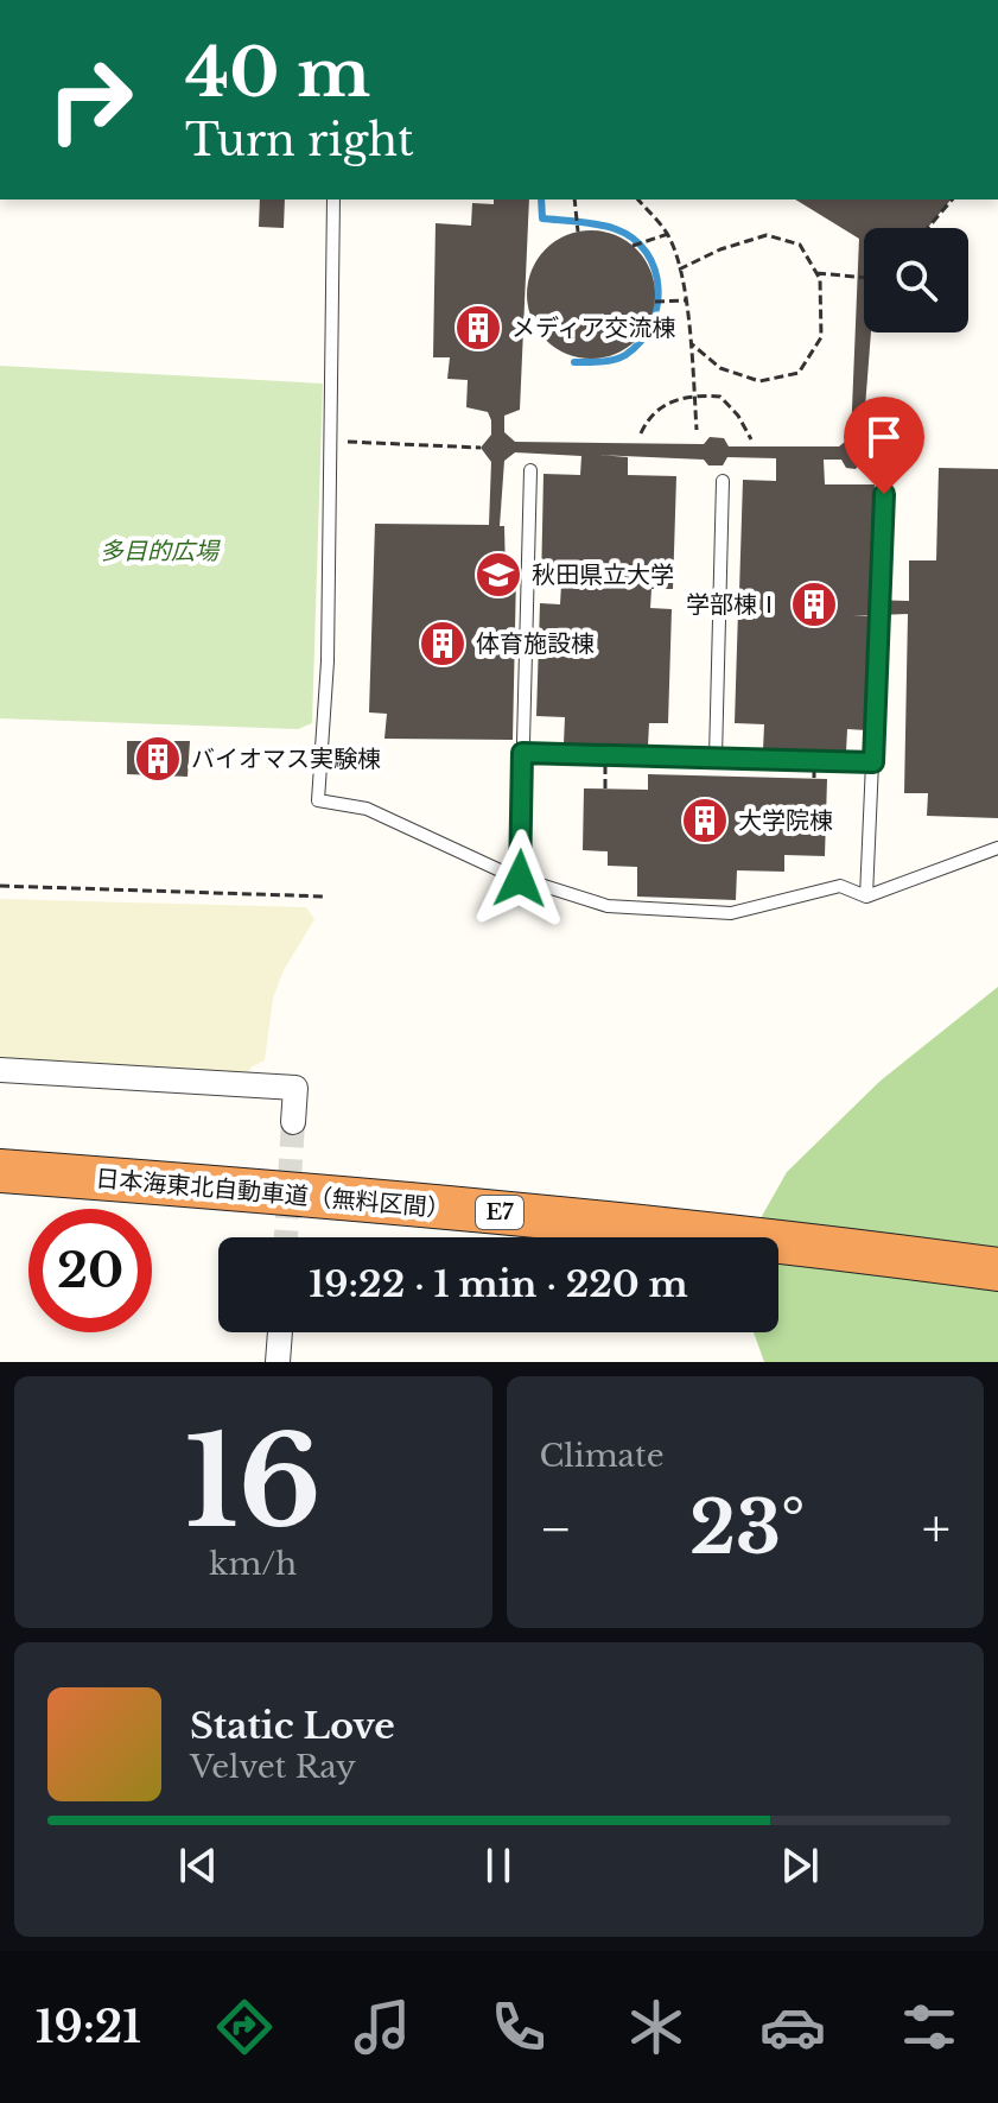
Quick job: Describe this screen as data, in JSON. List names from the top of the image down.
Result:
{
  "streets": {
    "highway": ["日本海東北自動車道（無料区間）", "E7"]
  },
  "parks": ["多目的広場"],
  "places": {
    "building": [
      "メディア交流棟",
      "学部棟Ⅰ",
      "体育施設棟",
      "バイオマス実験棟",
      "大学院棟"
    ],
    "school or university": ["秋田県立大学"]
  },
  "page": {
    "turn": ["40 m", "Turn right"],
    "limit": "20",
    "trip": "19:22 · 1 min · 220 m",
    "tile": [
      ["16", "km/h"],
      "Climate"
    ],
    "heat": ["−", "23°", "+"],
    "song": ["Static Love", "Velvet Ray"],
    "tabs": "19:21"
  }
}
